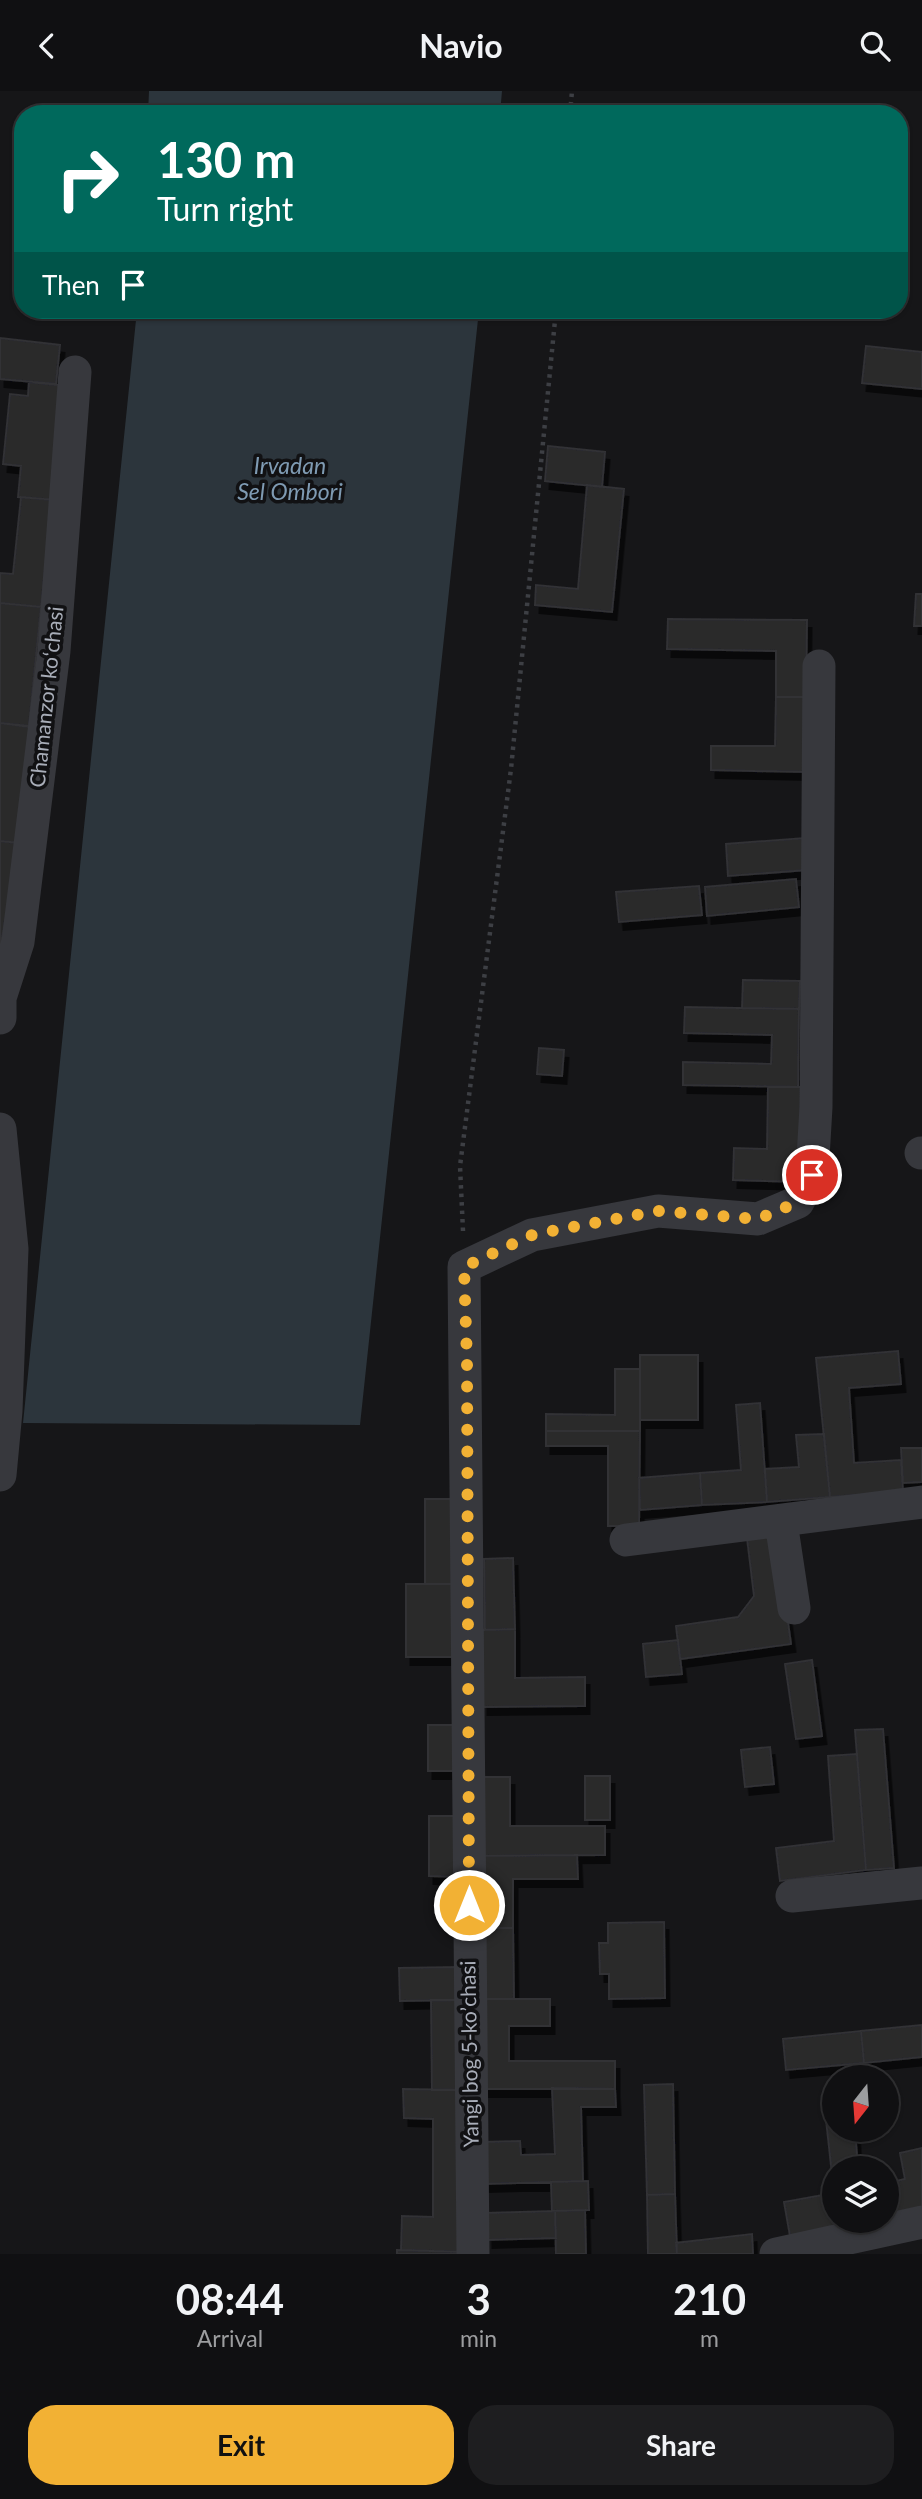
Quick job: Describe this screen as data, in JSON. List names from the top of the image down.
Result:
{
  "streets": {
    "street": ["Chamanzor koʻchasi", "Yangi bog 5-koʼchasi"]
  },
  "water": ["Irvadan Sel Ombori"],
  "north": "bottom",
  "page": {
    "header": "Navio",
    "turn": ["130 m", "Turn right"],
    "then": "Then",
    "eta": [
      "08:44",
      "Arrival",
      "3",
      "min",
      "210",
      "m"
    ],
    "buttons": ["Exit", "Share"]
  }
}
